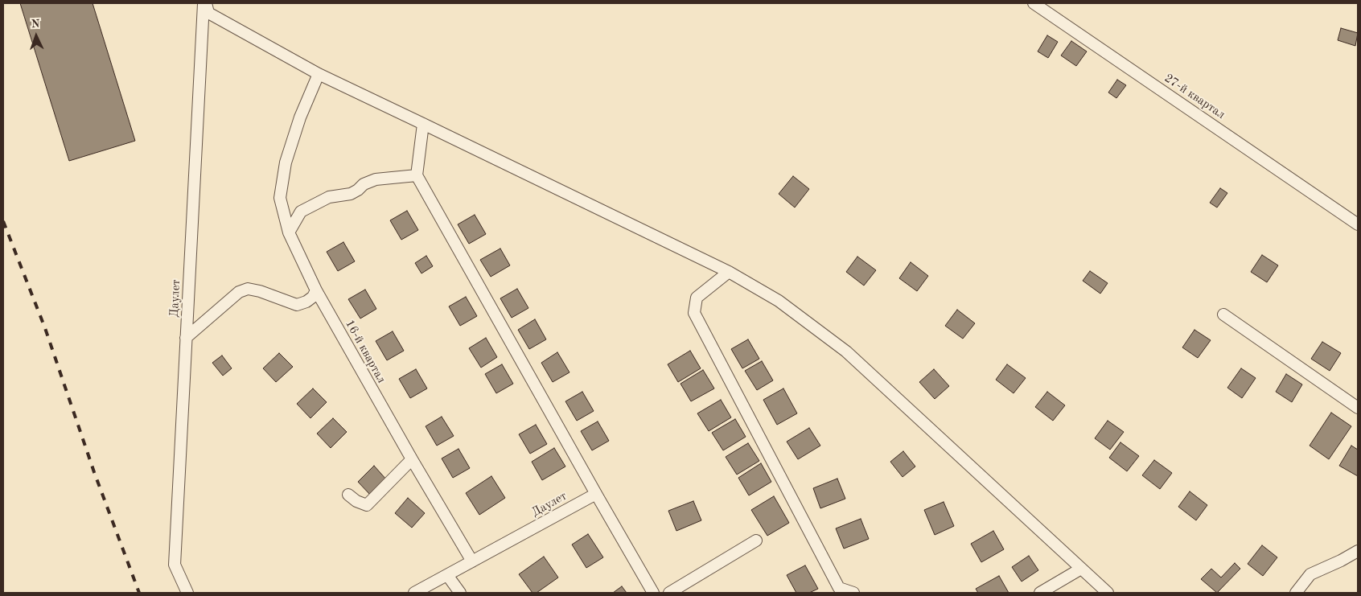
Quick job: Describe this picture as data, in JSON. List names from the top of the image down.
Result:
{
  "streets": {
    "street": ["27-й квартал", "Даулет", "16-й квартал"]
  },
  "crossings": [
    ["Даулет", "16-й квартал"]
  ],
  "north": "top"
}
